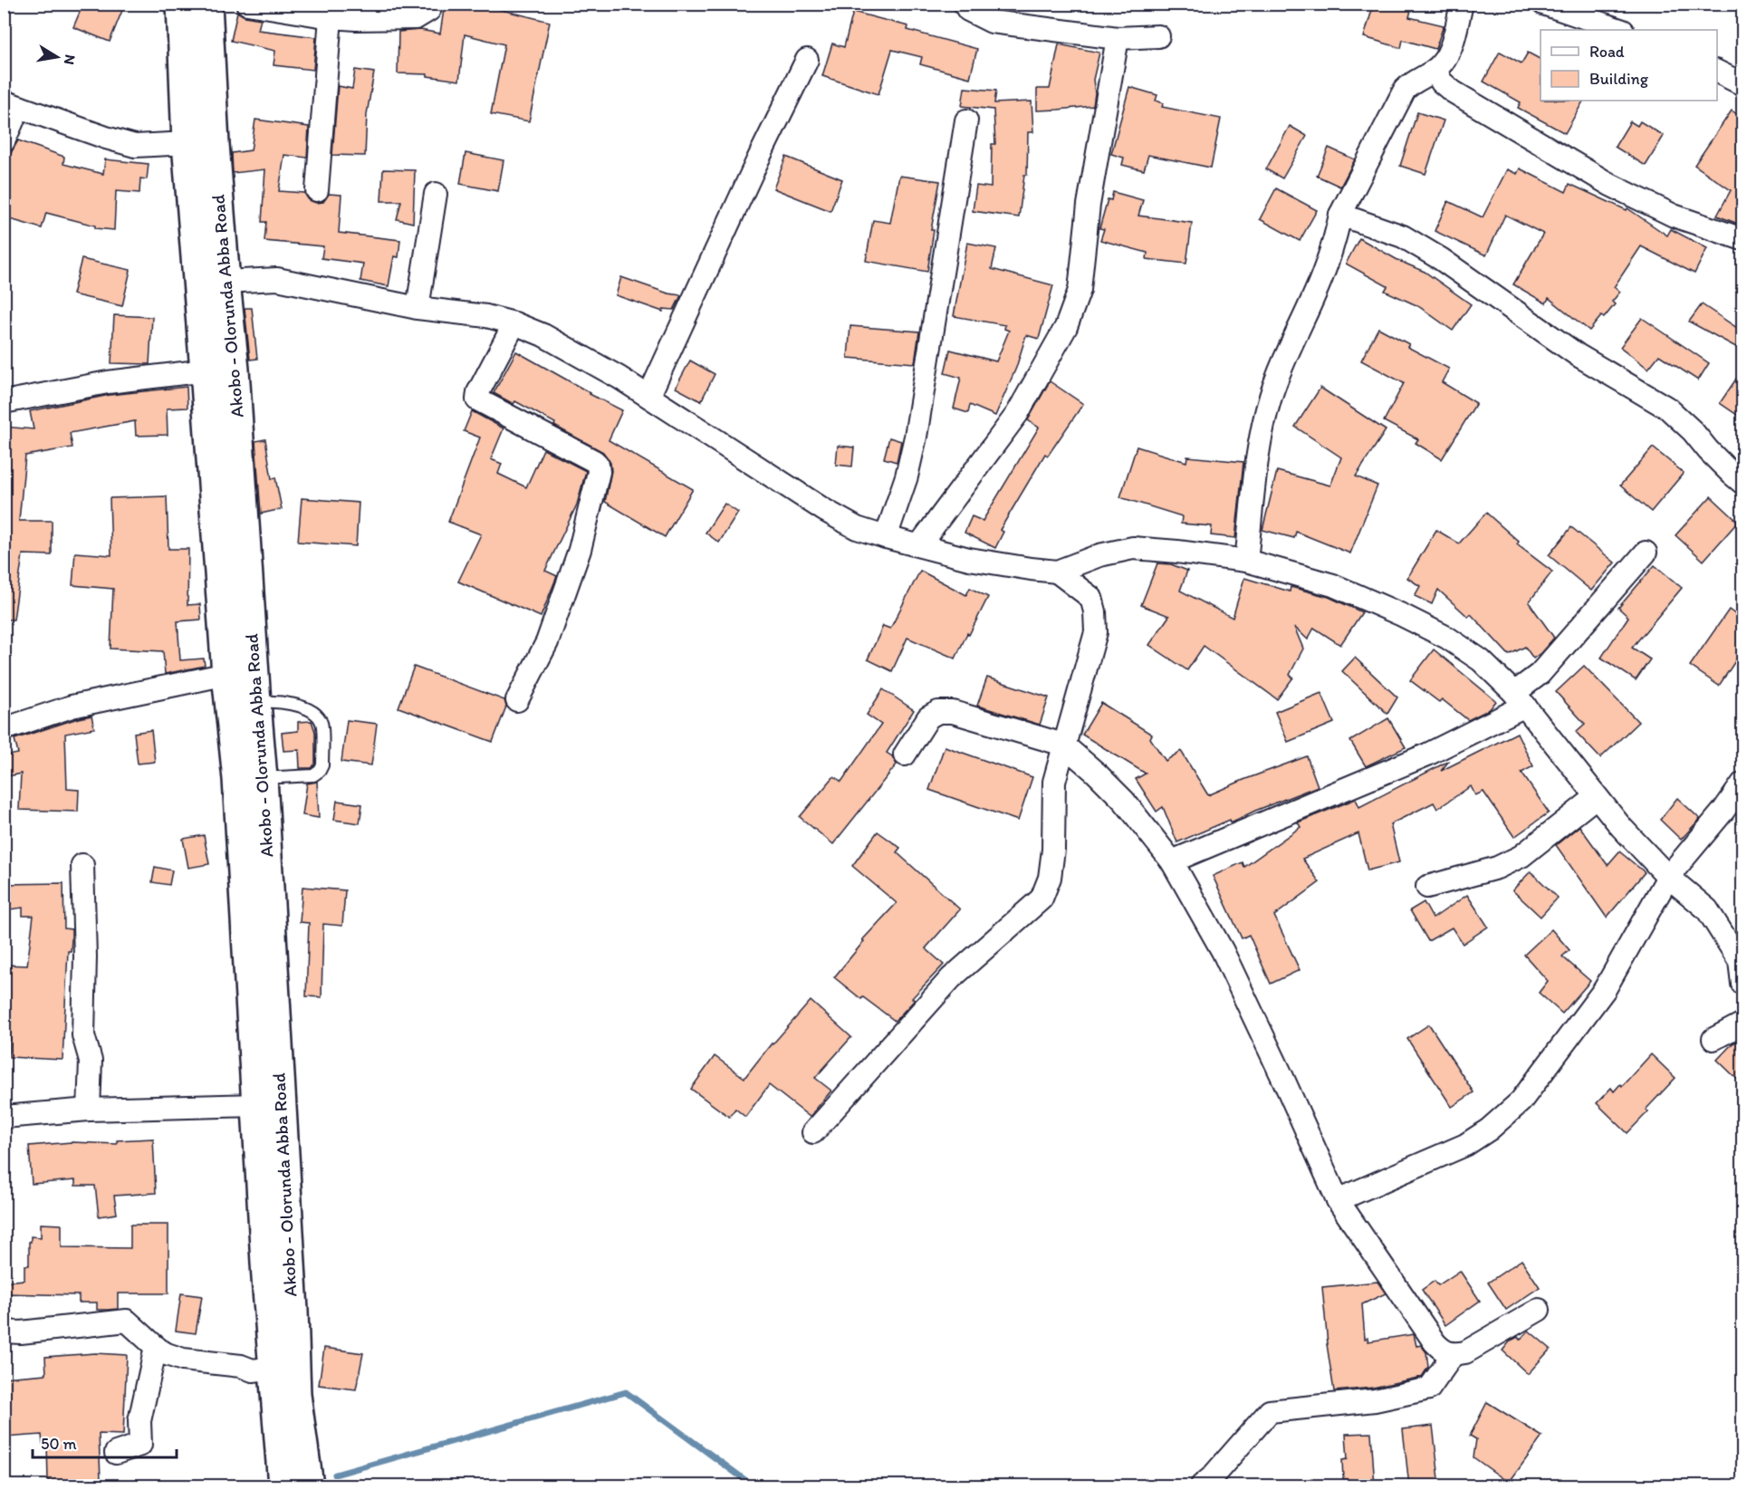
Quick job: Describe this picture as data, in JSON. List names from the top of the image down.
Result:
{
  "streets": {
    "main road": ["Akobo - Olorunda Abba Road"]
  },
  "legend": ["Road", "Building"],
  "scale_bar": "50 m",
  "north": "right"
}
